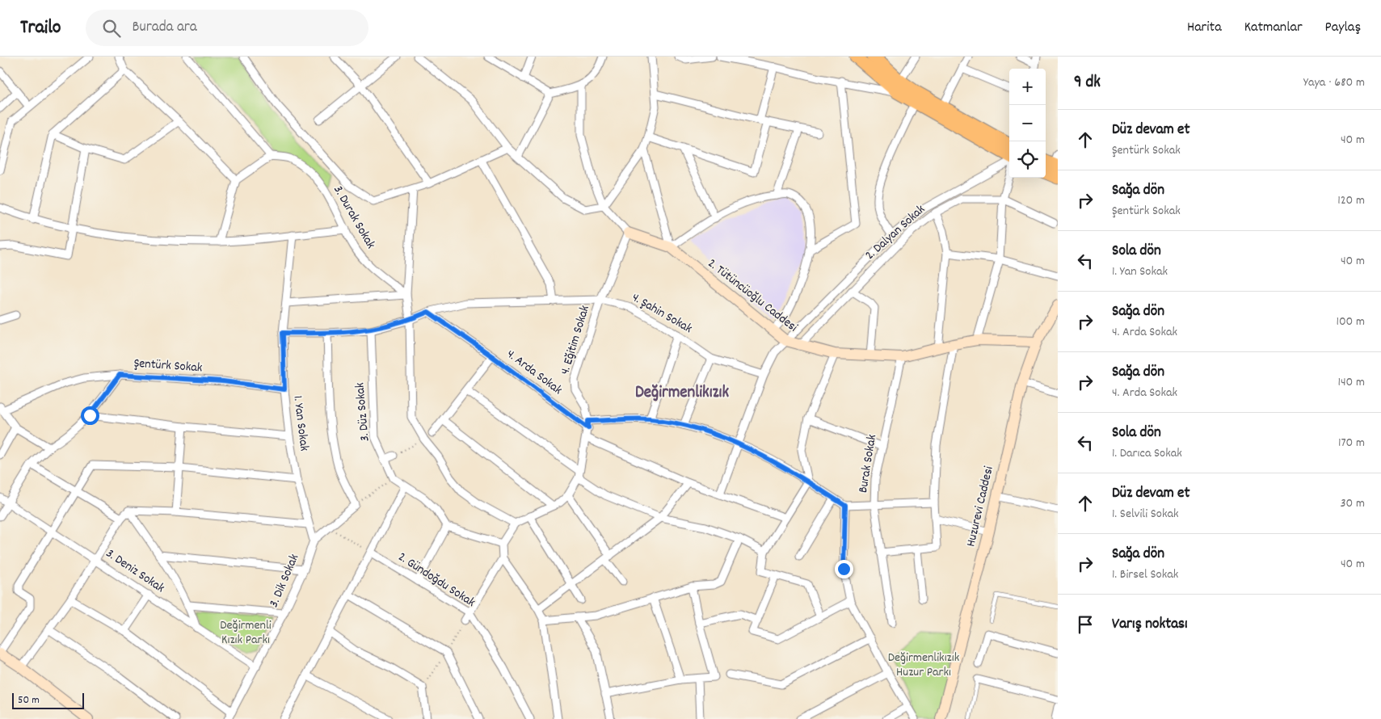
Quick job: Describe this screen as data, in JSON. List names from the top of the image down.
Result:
{
  "streets": {
    "street": [
      "3. Durak Sokak",
      "2. Dalyan Sokak",
      "2. Tütüncüoğlu Caddesi",
      "4. Şahin Sokak",
      "4. Eğitim Sokak",
      "Şentürk Sokak",
      "4. Arda Sokak",
      "3. Düz Sokak",
      "1. Yan Sokak",
      "Burak Sokak",
      "Huzurevi Caddesi",
      "3. Deniz Sokak",
      "2. Gündoğdu Sokak",
      "3. Dik Sokak"
    ]
  },
  "crossings": [
    ["2. Dalyan Sokak", "2. Tütüncüoğlu Caddesi"],
    ["2. Tütüncüoğlu Caddesi", "4. Eğitim Sokak"],
    ["2. Tütüncüoğlu Caddesi", "Burak Sokak"],
    ["2. Tütüncüoğlu Caddesi", "Huzurevi Caddesi"],
    ["4. Şahin Sokak", "4. Eğitim Sokak"],
    ["4. Şahin Sokak", "4. Arda Sokak"],
    ["4. Eğitim Sokak", "4. Arda Sokak"],
    ["Şentürk Sokak", "1. Yan Sokak"],
    ["Şentürk Sokak", "3. Deniz Sokak"],
    ["1. Yan Sokak", "3. Dik Sokak"],
    ["3. Deniz Sokak", "3. Dik Sokak"]
  ],
  "districts": ["Değirmenlikızık"],
  "parks": ["Değirmenli Kızık Parkı", "Değirmenlikızık Huzur Parkı"],
  "scale_bar": "50 m",
  "page": {
    "header": "Trailo",
    "search": "Burada ara",
    "nav": ["Harita", "Katmanlar", "Paylaş"],
    "heading": ["9 dk", "Yaya · 680 m"],
    "map_buttons": ["+", "−"],
    "list": [
      ["Düz devam et", "Şentürk Sokak", "40 m"],
      ["Sağa dön", "Şentürk Sokak", "120 m"],
      ["Sola dön", "1. Yan Sokak", "40 m"],
      ["Sağa dön", "4. Arda Sokak", "100 m"],
      ["Sağa dön", "4. Arda Sokak", "140 m"],
      ["Sola dön", "1. Darıca Sokak", "170 m"],
      ["Düz devam et", "1. Selvili Sokak", "30 m"],
      ["Sağa dön", "1. Birsel Sokak", "40 m"],
      "Varış noktası"
    ],
    "scale": "50 m"
  }
}
